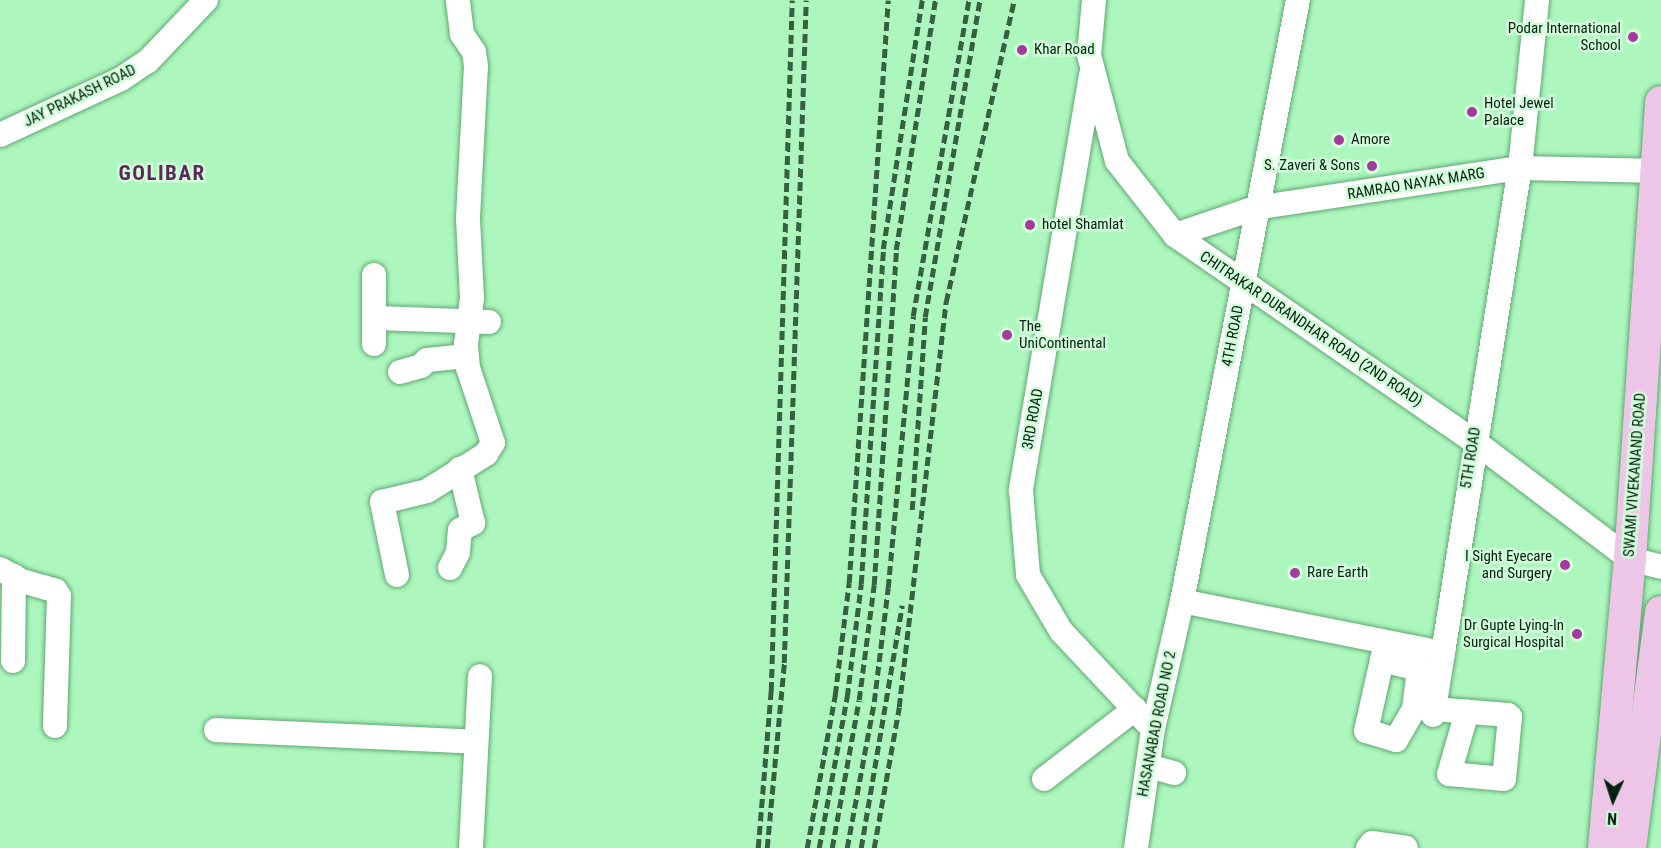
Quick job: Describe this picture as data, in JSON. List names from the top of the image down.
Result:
{
  "streets": {
    "main road": ["SWAMI VIVEKANAND ROAD"],
    "street": [
      "JAY PRAKASH ROAD",
      "RAMRAO NAYAK MARG",
      "CHITRAKAR DURANDHAR ROAD (2ND ROAD)",
      "4TH ROAD",
      "3RD ROAD",
      "5TH ROAD",
      "HASANABAD ROAD NO 2"
    ]
  },
  "crossings": [
    ["RAMRAO NAYAK MARG", "CHITRAKAR DURANDHAR ROAD (2ND ROAD)"],
    ["RAMRAO NAYAK MARG", "4TH ROAD"],
    ["RAMRAO NAYAK MARG", "5TH ROAD"],
    ["RAMRAO NAYAK MARG", "SWAMI VIVEKANAND ROAD"],
    ["CHITRAKAR DURANDHAR ROAD (2ND ROAD)", "4TH ROAD"],
    ["CHITRAKAR DURANDHAR ROAD (2ND ROAD)", "3RD ROAD"],
    ["CHITRAKAR DURANDHAR ROAD (2ND ROAD)", "5TH ROAD"],
    ["CHITRAKAR DURANDHAR ROAD (2ND ROAD)", "SWAMI VIVEKANAND ROAD"],
    ["4TH ROAD", "HASANABAD ROAD NO 2"],
    ["3RD ROAD", "HASANABAD ROAD NO 2"]
  ],
  "districts": ["GOLIBAR"],
  "places": [
    "Podar International School",
    "Khar Road",
    "Hotel Jewel Palace",
    "Amore",
    "S. Zaveri & Sons",
    "hotel Shamlat",
    "The UniContinental",
    "I Sight Eyecare and Surgery",
    "Rare Earth",
    "Dr Gupte Lying-In Surgical Hospital"
  ],
  "north": "bottom"
}
